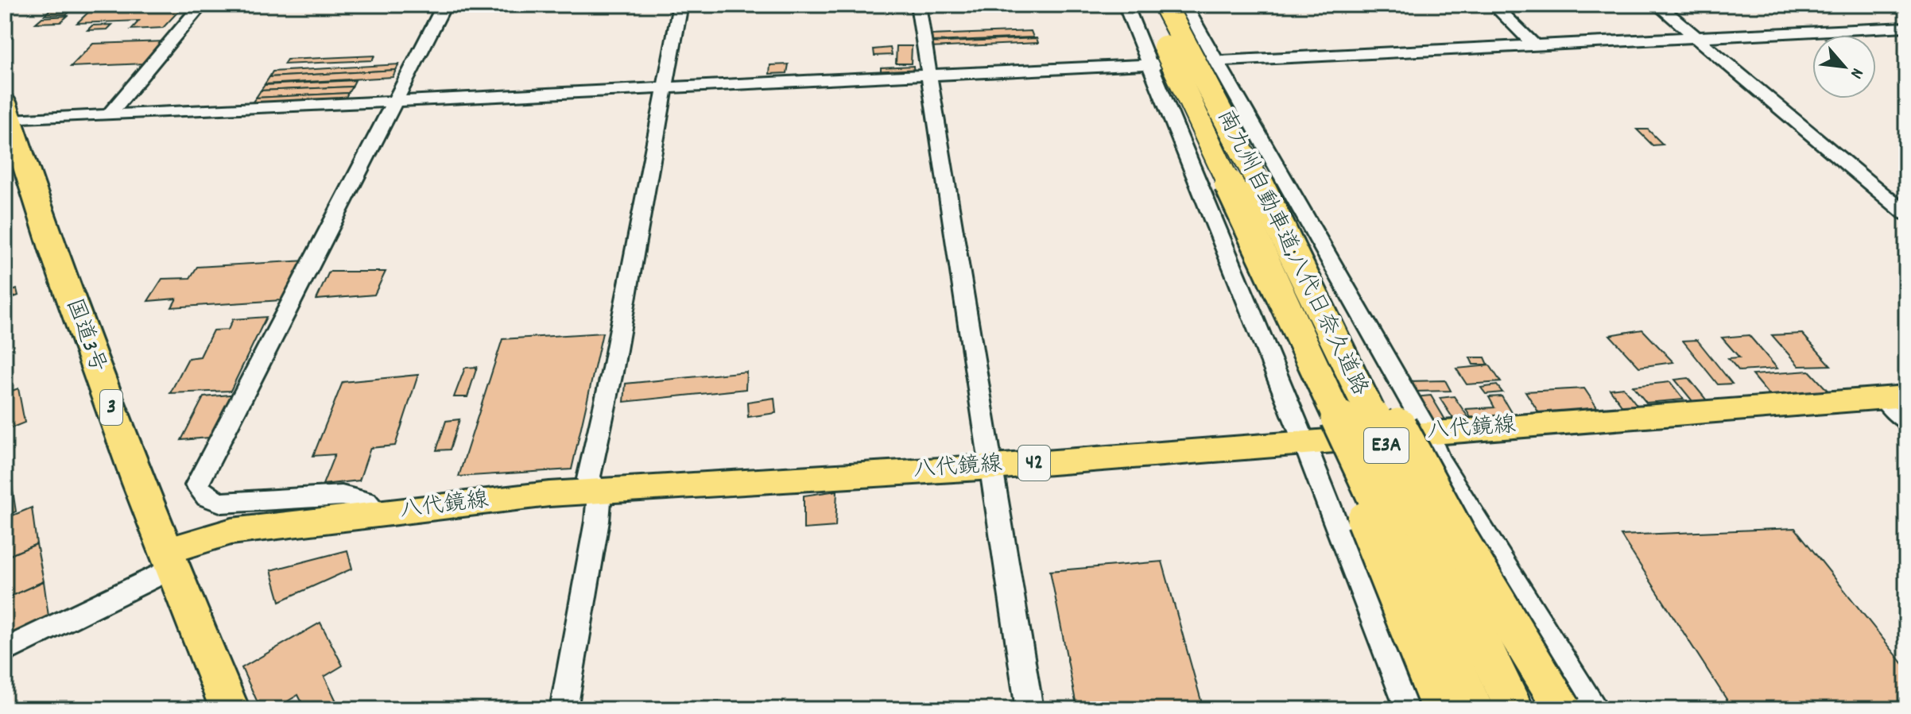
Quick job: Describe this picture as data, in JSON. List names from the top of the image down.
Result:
{
  "streets": {
    "highway": [
      "南九州自動車道;八代日奈久道路",
      "国道3号",
      "3",
      "E3A"
    ],
    "main road": ["八代鏡線", "42"]
  },
  "crossings": [
    ["国道3号", "八代鏡線"]
  ],
  "north": "bottom right"
}
